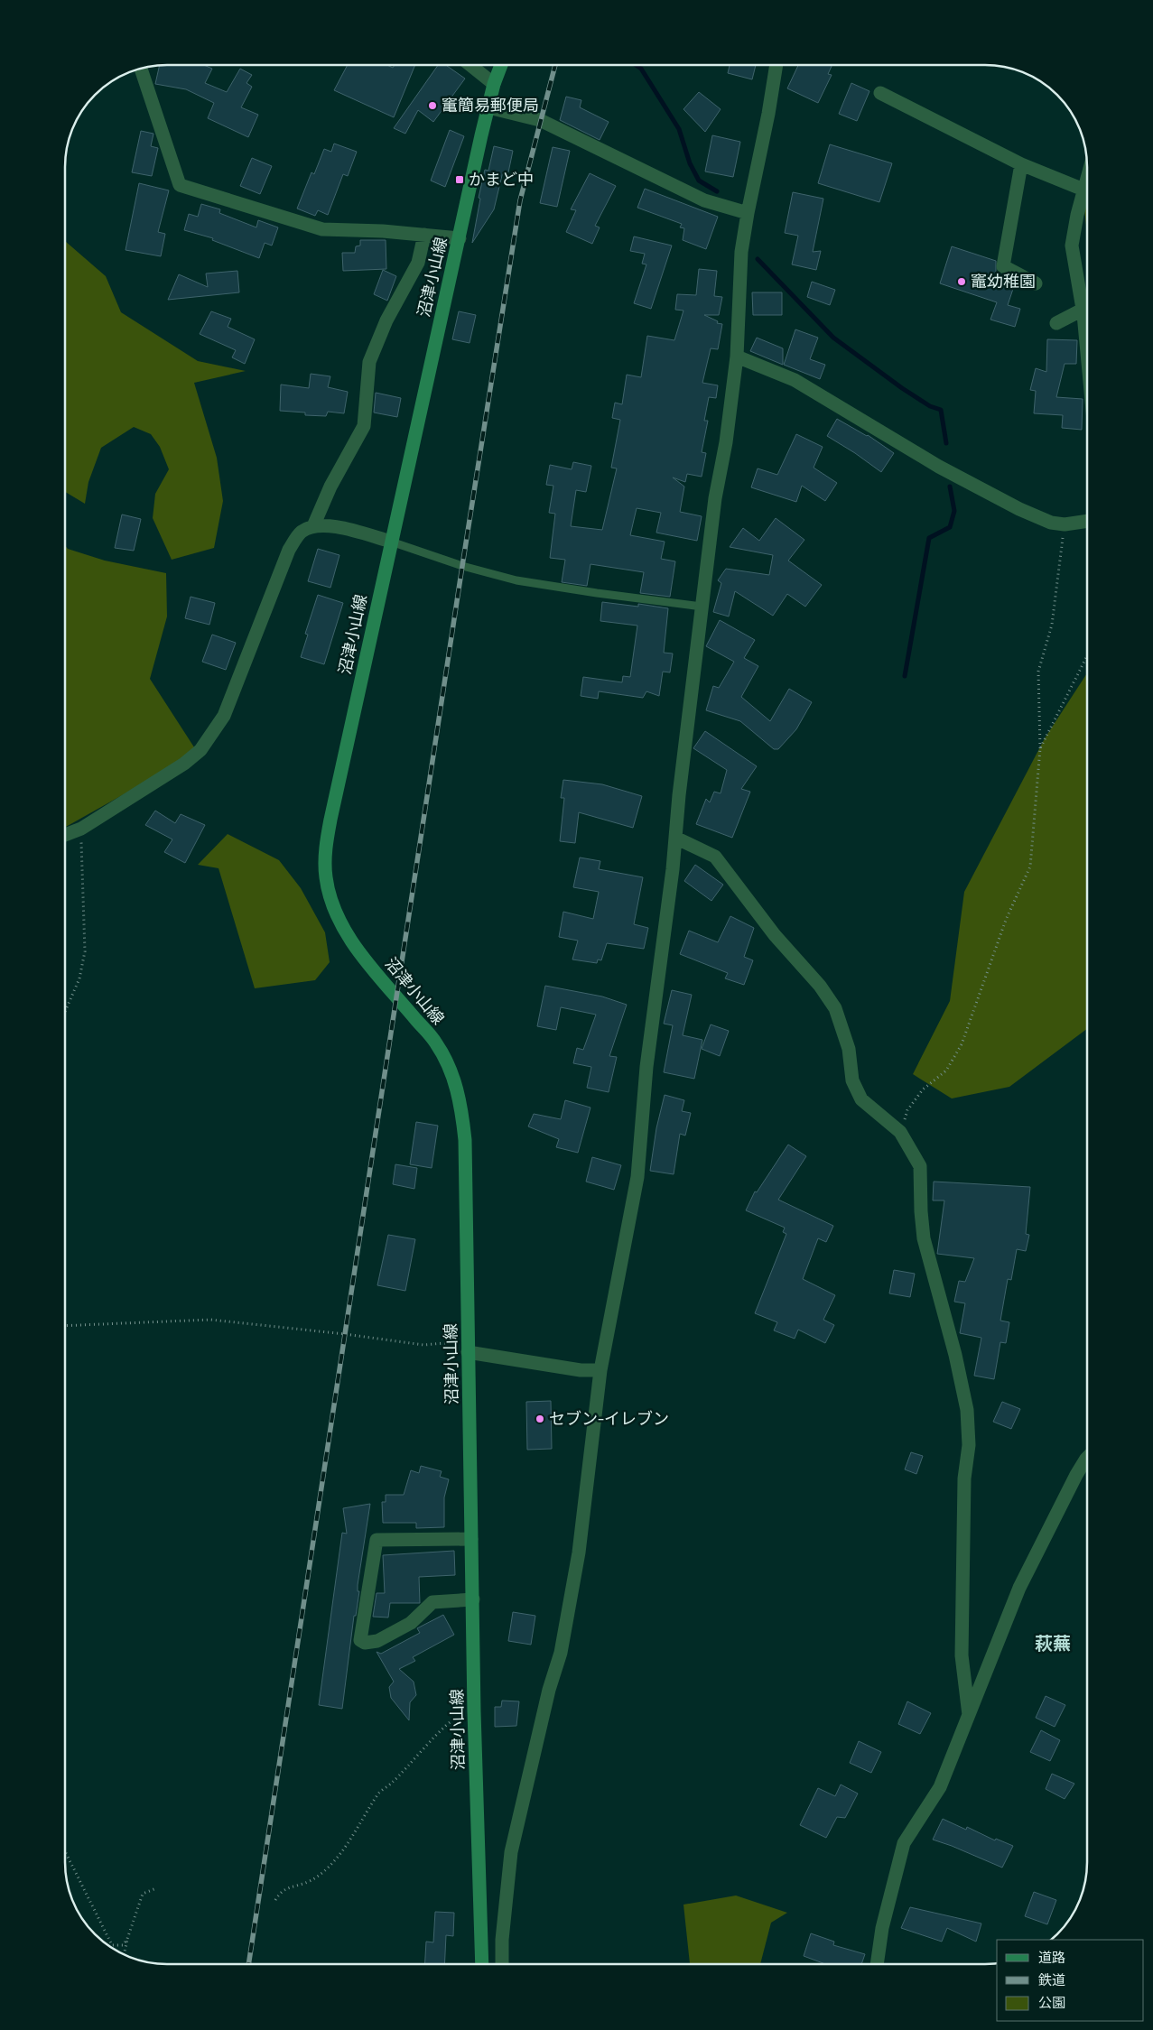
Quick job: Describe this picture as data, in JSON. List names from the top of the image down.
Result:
{
  "streets": {
    "main road": ["沼津小山線"]
  },
  "districts": ["萩蕪"],
  "places": {
    "other": ["竃簡易郵便局", "竈幼稚園", "セブン-イレブン"],
    "transit": ["かまど中"]
  },
  "legend": ["道路", "鉄道", "公園"]
}
